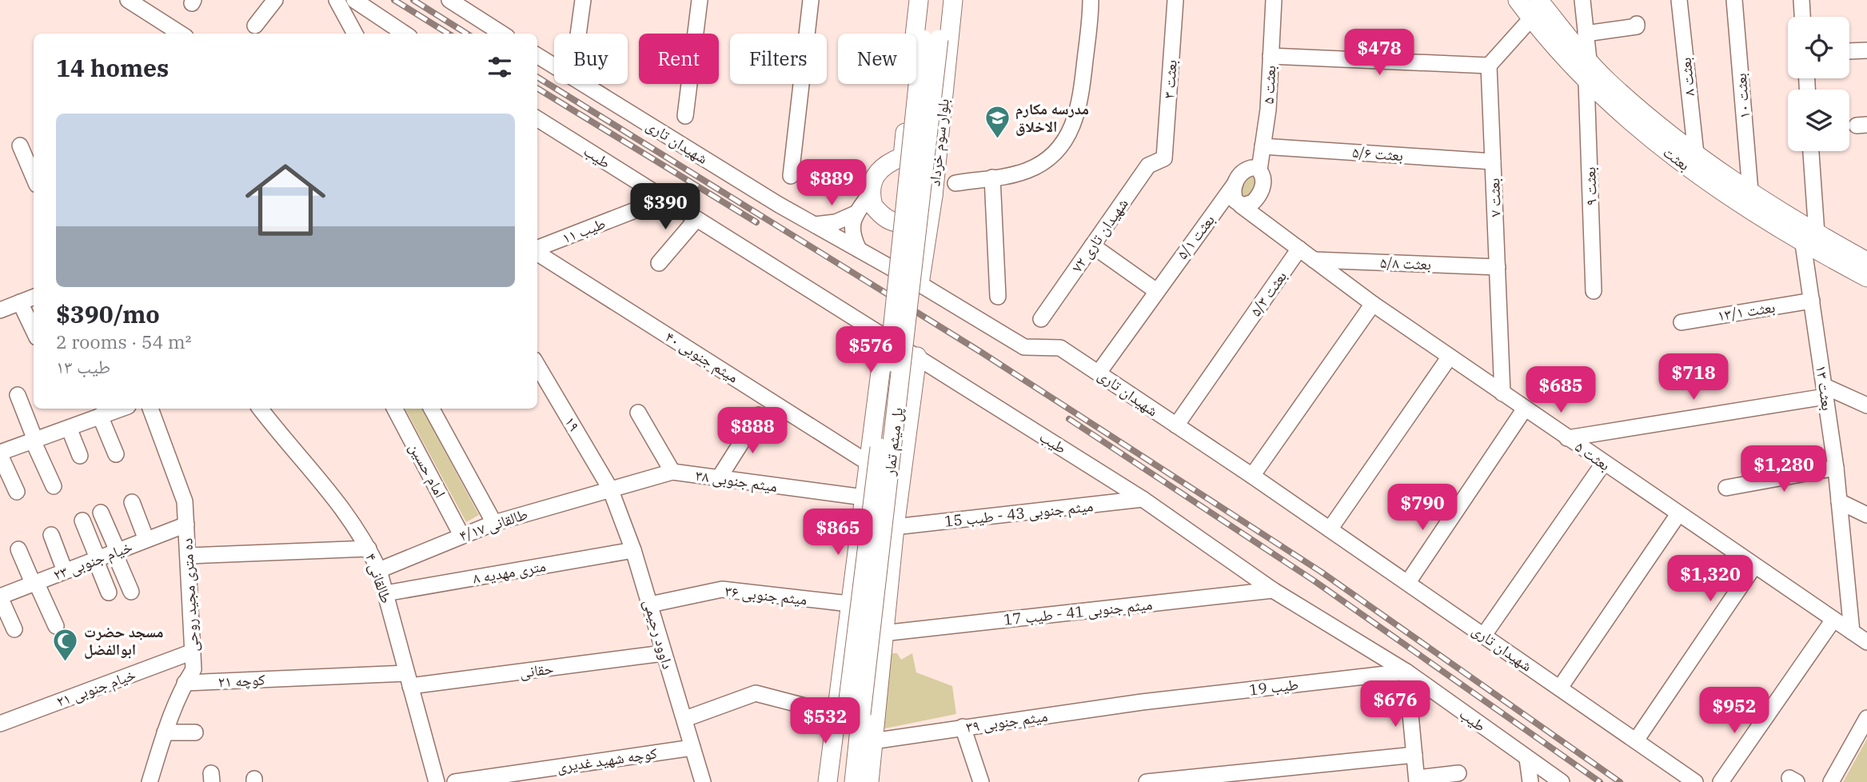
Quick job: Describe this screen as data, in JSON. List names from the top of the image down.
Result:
{
  "streets": {
    "main road": ["بلوار سوم خرداد", "بعثت", "پل میثم تمار"],
    "street": [
      "بعثت ۸",
      "بعثت ۳",
      "بعثت ۵",
      "بعثت ۱۰",
      "شهیدان تاری",
      "بعثت ۵/۶",
      "طیب",
      "بعثت ۹",
      "بعثت ۷",
      "طیب ۱۱",
      "شهیدان تاری ۷۲",
      "بعثت ۵/۱",
      "بعثت ۵/۸",
      "بعثت ۵/۳",
      "بعثت ۱۳/۱",
      "میثم جنوبی ۴۰",
      "بعثت ۱۳",
      "۱۹",
      "امام حسین",
      "میثم جنوبی ۳۸",
      "میثم جنوبی 43 - طیب 15",
      "طالقانی ۴/۱۷",
      "خیام جنوبی ۲۳",
      "۸ متری مهدیه",
      "طالقانی ۴",
      "ده متری مجید روحی",
      "میثم جنوبی ۳۶",
      "میثم جنوبی 41 - طیب 17",
      "داوود رحیمی",
      "حقانی",
      "کوچه ۲۱",
      "طیب 19",
      "خیام جنوبی ۲۱",
      "میثم جنوبی ۳۹",
      "کوچه شهید غدیری"
    ]
  },
  "crossings": [
    ["بعثت ۸", "بعثت"],
    ["بعثت ۳", "شهیدان تاری ۷۲"],
    ["بعثت ۵", "بعثت ۵/۶"],
    ["بعثت ۵", "بعثت ۷"],
    ["بعثت ۵", "بعثت ۵/۱"],
    ["بعثت ۵", "بعثت ۵/۸"],
    ["بعثت ۵", "بعثت ۵/۳"],
    ["بعثت ۵", "بعثت ۱۳"],
    ["بعثت ۱۰", "بعثت"],
    ["شهیدان تاری", "بلوار سوم خرداد"],
    ["شهیدان تاری", "بعثت ۵/۱"],
    ["شهیدان تاری", "بعثت ۵/۳"],
    ["بعثت ۵/۶", "بعثت ۷"],
    ["طیب", "طیب ۱۱"],
    ["طیب", "میثم جنوبی 43 - طیب 15"],
    ["طیب", "میثم جنوبی 41 - طیب 17"],
    ["طیب", "طیب 19"],
    ["بعثت", "بعثت ۹"],
    ["بعثت", "بعثت ۱۳"],
    ["بعثت ۷", "بعثت ۵/۸"],
    ["بعثت ۱۳/۱", "بعثت ۱۳"],
    ["۱۹", "میثم جنوبی ۳۸"],
    ["۱۹", "طالقانی ۴/۱۷"],
    ["۱۹", "داوود رحیمی"],
    ["امام حسین", "طالقانی ۴/۱۷"],
    ["میثم جنوبی ۳۸", "طالقانی ۴/۱۷"],
    ["میثم جنوبی ۳۸", "داوود رحیمی"],
    ["طالقانی ۴/۱۷", "طالقانی ۴"],
    ["طالقانی ۴/۱۷", "داوود رحیمی"],
    ["خیام جنوبی ۲۳", "ده متری مجید روحی"],
    ["۸ متری مهدیه", "طالقانی ۴"],
    ["۸ متری مهدیه", "داوود رحیمی"],
    ["طالقانی ۴", "حقانی"],
    ["ده متری مجید روحی", "کوچه ۲۱"],
    ["ده متری مجید روحی", "خیام جنوبی ۲۱"],
    ["میثم جنوبی ۳۶", "داوود رحیمی"],
    ["داوود رحیمی", "حقانی"],
    ["داوود رحیمی", "کوچه شهید غدیری"],
    ["حقانی", "کوچه ۲۱"],
    ["طیب 19", "میثم جنوبی ۳۹"]
  ],
  "places": {
    "school or university": ["مدرسه مکارم الاخلاق"],
    "mosque": ["مسجد حضرت ابوالفضل"]
  },
  "page": {
    "price": [
      "$478",
      "$889",
      "$390",
      "$576",
      "$718",
      "$685",
      "$888",
      "$1,280",
      "$790",
      "$865",
      "$1,320",
      "$676",
      "$952",
      "$532"
    ],
    "chip": [
      "Buy",
      "Rent",
      "Filters",
      "New"
    ],
    "heading": "14 homes",
    "list": [
      {
        "name": "$390/mo",
        "note": "2 rooms · 54 m² · طیب ۱۳"
      }
    ]
  }
}
